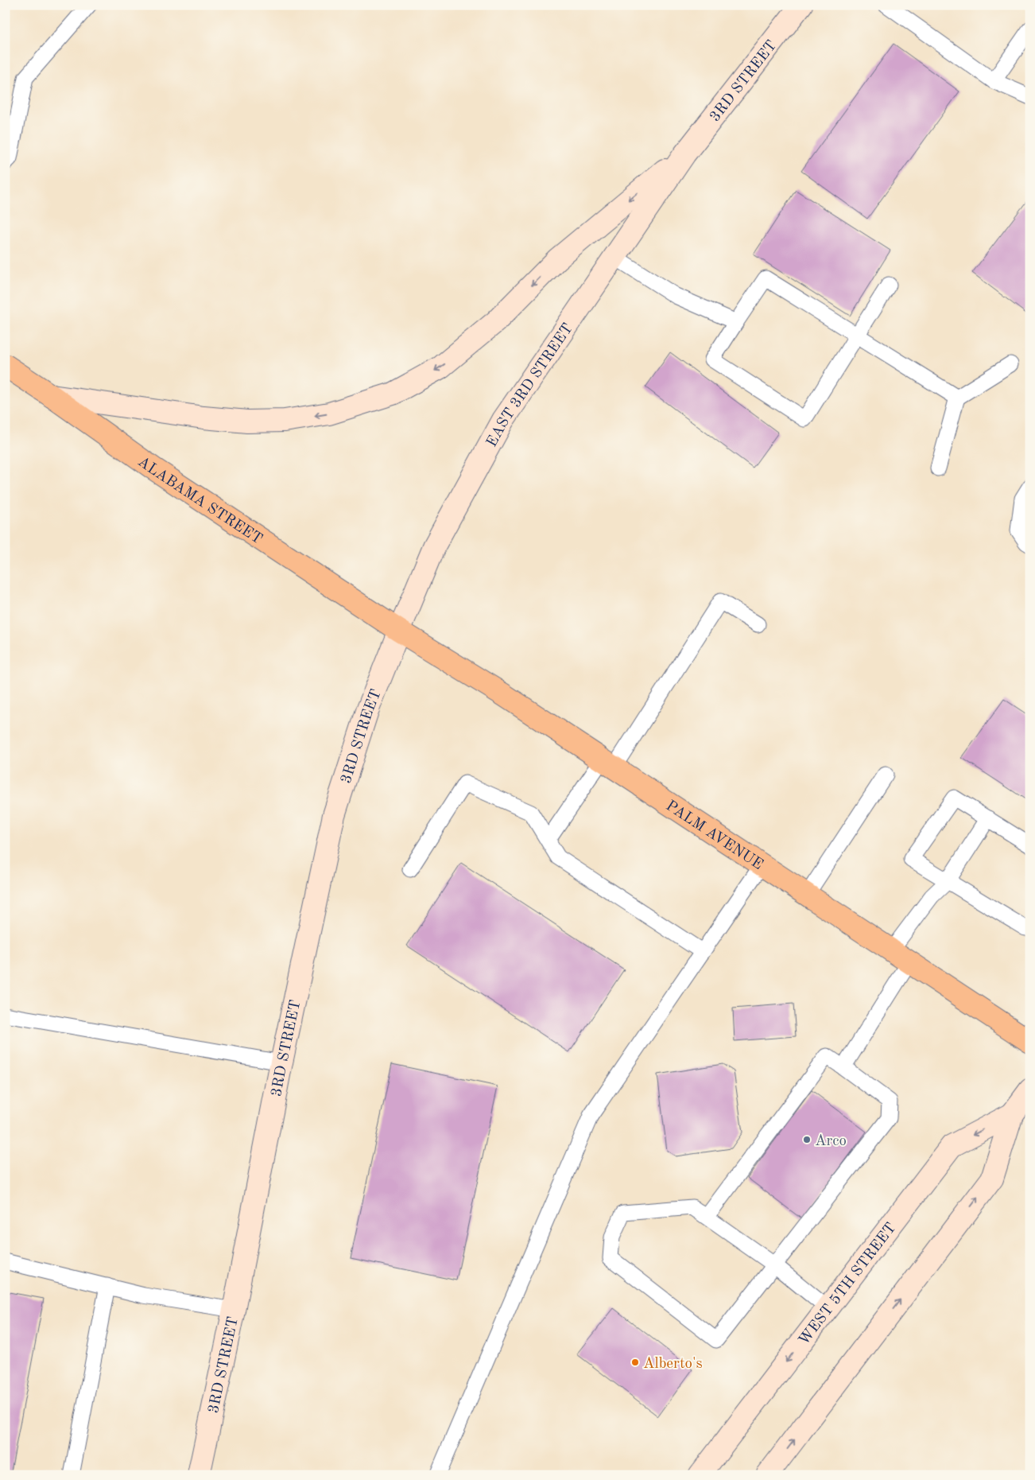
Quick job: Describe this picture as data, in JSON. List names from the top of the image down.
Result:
{
  "streets": {
    "main road": [
      "3RD STREET",
      "EAST 3RD STREET",
      "ALABAMA STREET",
      "PALM AVENUE",
      "WEST 5TH STREET"
    ]
  },
  "crossings": [
    ["3RD STREET", "EAST 3RD STREET"],
    ["3RD STREET", "ALABAMA STREET"],
    ["3RD STREET", "PALM AVENUE"],
    ["EAST 3RD STREET", "ALABAMA STREET"],
    ["EAST 3RD STREET", "PALM AVENUE"],
    ["ALABAMA STREET", "PALM AVENUE"]
  ],
  "places": ["Arco", "Alberto's"]
}
